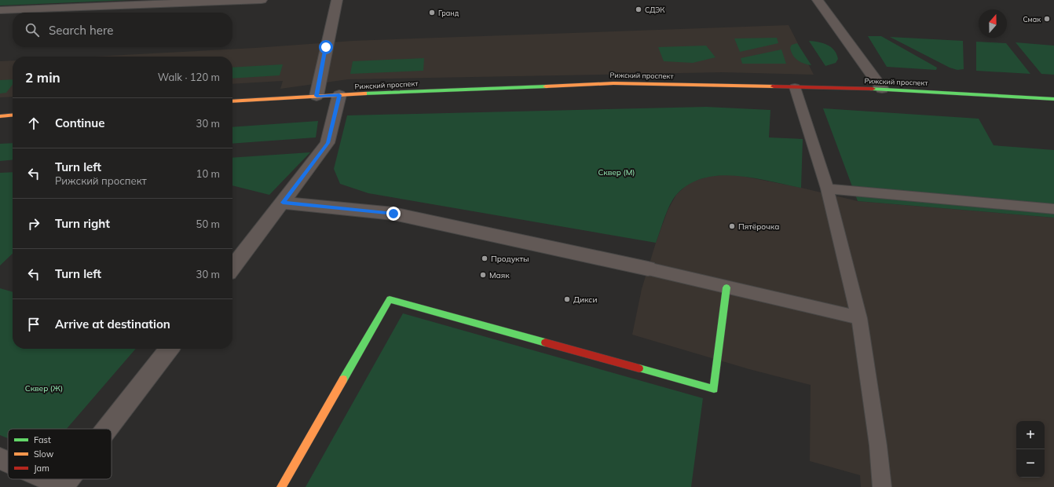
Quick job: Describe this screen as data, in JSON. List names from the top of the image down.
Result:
{
  "streets": {
    "main road": ["Рижский проспект"]
  },
  "parks": ["Сквер (М)", "Сквер (Ж)"],
  "places": [
    "СДЭК",
    "Гранд",
    "Смак",
    "Пятёрочка",
    "Продукты",
    "Маяк",
    "Дикси"
  ],
  "legend": ["Fast", "Slow", "Jam"],
  "north": "top",
  "page": {
    "search": "Search here",
    "heading": ["2 min", "Walk · 120 m"],
    "list": [
      ["Continue", "30 m"],
      ["Turn left", "Рижский проспект", "10 m"],
      ["Turn right", "50 m"],
      ["Turn left", "30 m"],
      "Arrive at destination"
    ],
    "map_buttons": ["+", "−"]
  }
}
